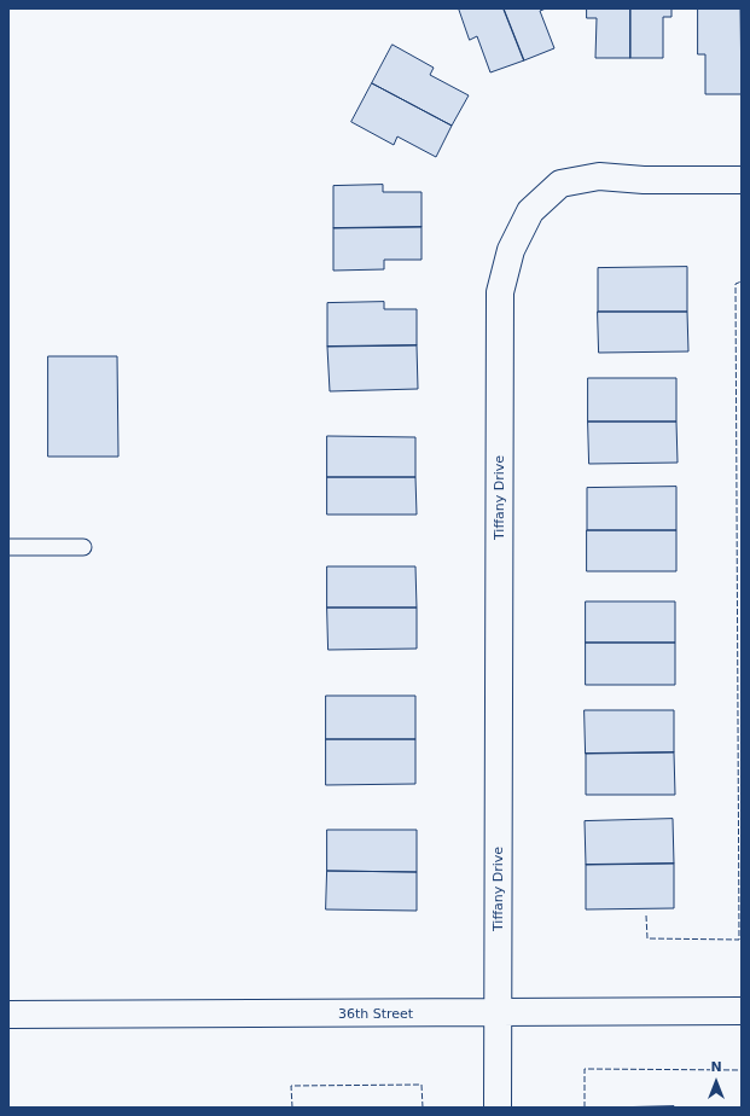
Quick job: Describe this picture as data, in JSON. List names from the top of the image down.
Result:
{
  "streets": {
    "street": ["Tiffany Drive", "36th Street"]
  },
  "crossings": [
    ["Tiffany Drive", "36th Street"]
  ],
  "north": "top"
}
